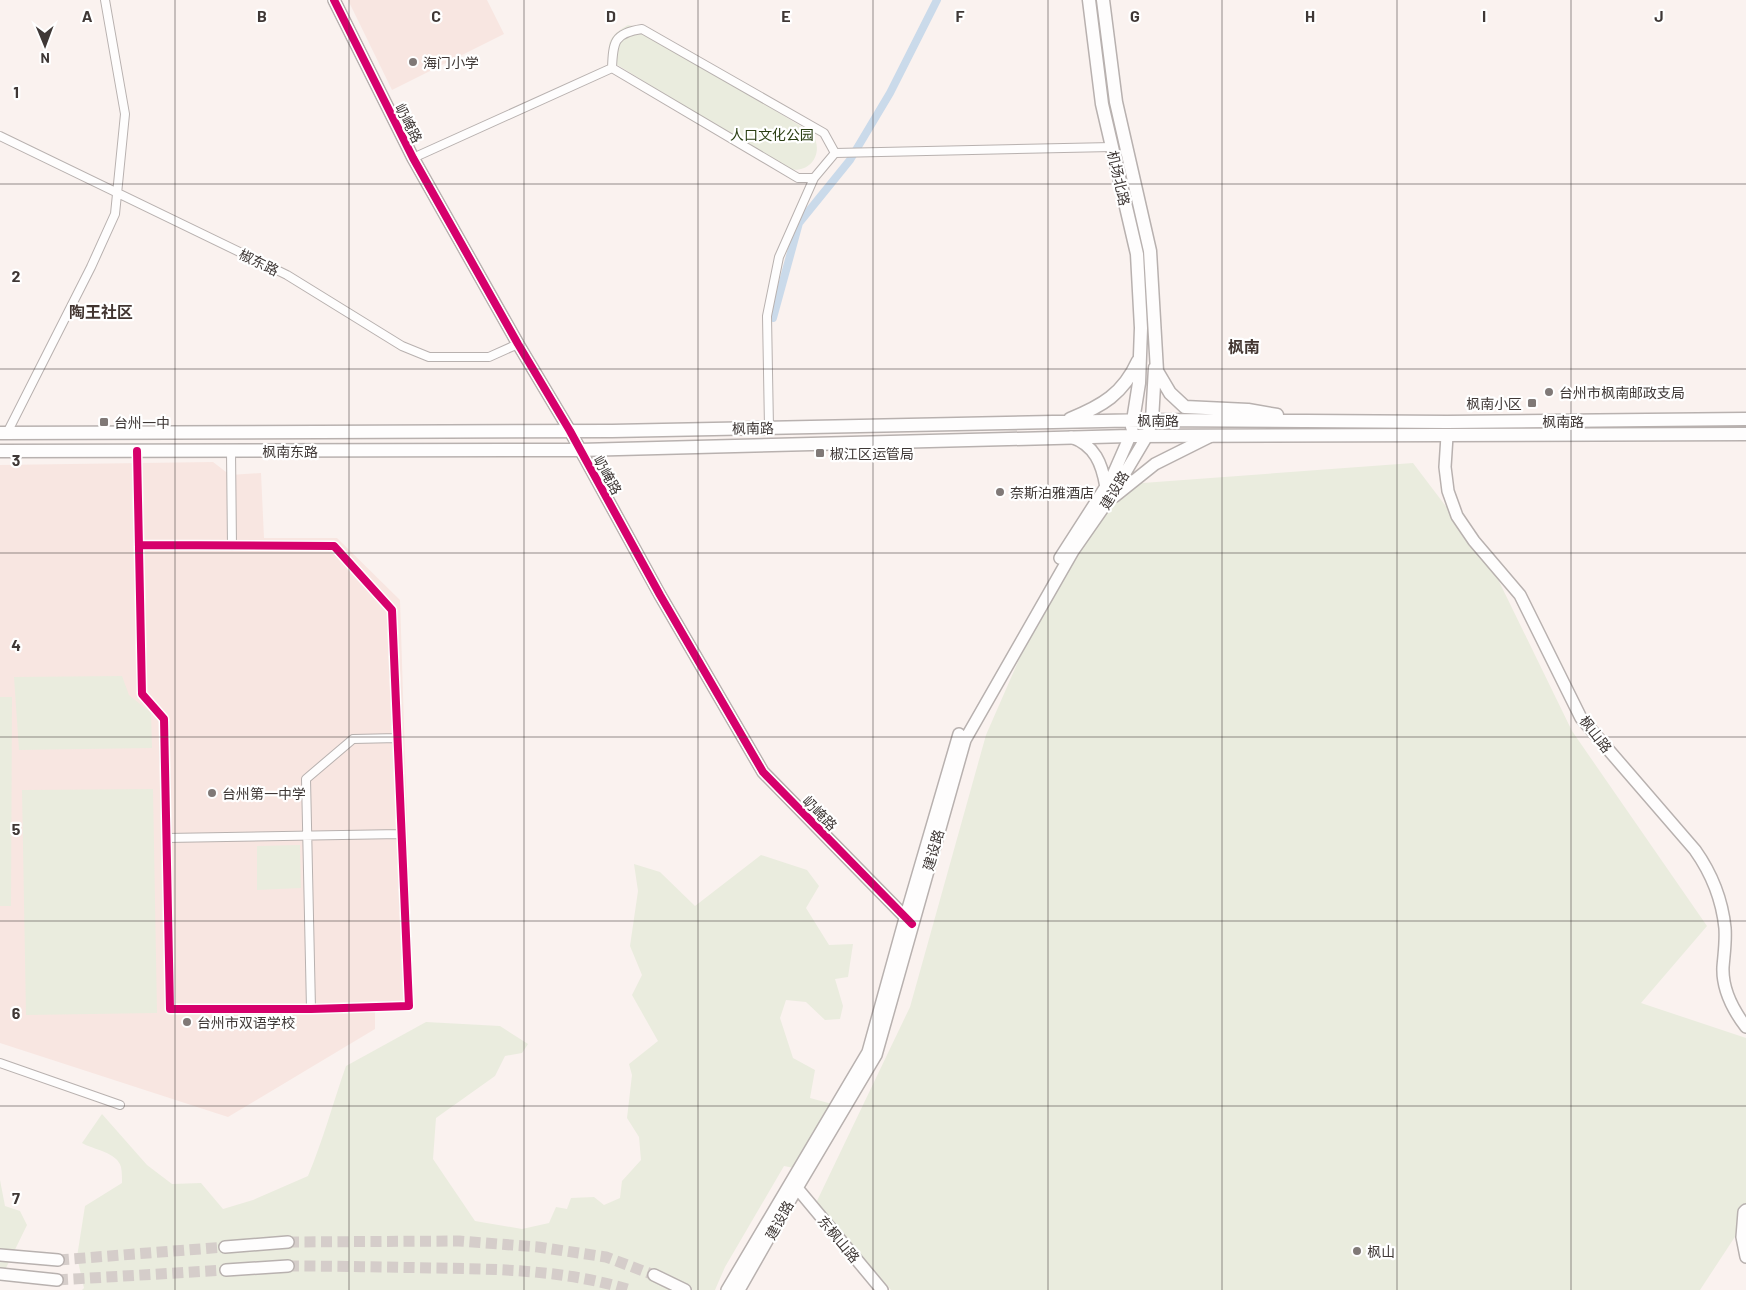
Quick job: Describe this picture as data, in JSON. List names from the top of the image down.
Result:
{
  "streets": {
    "main road": [
      "屷崦路",
      "机场北路",
      "枫南路",
      "枫南东路",
      "建设路",
      "枫山路",
      "东枫山路"
    ],
    "street": ["椒东路"]
  },
  "crossings": [
    ["屷崦路", "椒东路"],
    ["屷崦路", "枫南路"],
    ["屷崦路", "枫南东路"],
    ["屷崦路", "建设路"],
    ["机场北路", "枫南路"],
    ["机场北路", "建设路"],
    ["枫南路", "枫南东路"],
    ["枫南路", "建设路"],
    ["枫南路", "枫山路"],
    ["建设路", "东枫山路"]
  ],
  "districts": ["陶王社区", "枫南"],
  "parks": ["人口文化公园"],
  "places": {
    "other": [
      "海门小学",
      "台州市枫南邮政支局",
      "奈斯泊雅酒店",
      "台州第一中学",
      "台州市双语学校",
      "枫山"
    ],
    "transit": ["枫南小区", "台州一中", "椒江区运管局"]
  },
  "north": "bottom",
  "grid": {
    "columns": [
      "A",
      "B",
      "C",
      "D",
      "E",
      "F",
      "G",
      "H",
      "I",
      "J"
    ],
    "rows": [
      "1",
      "2",
      "3",
      "4",
      "5",
      "6",
      "7"
    ]
  }
}
